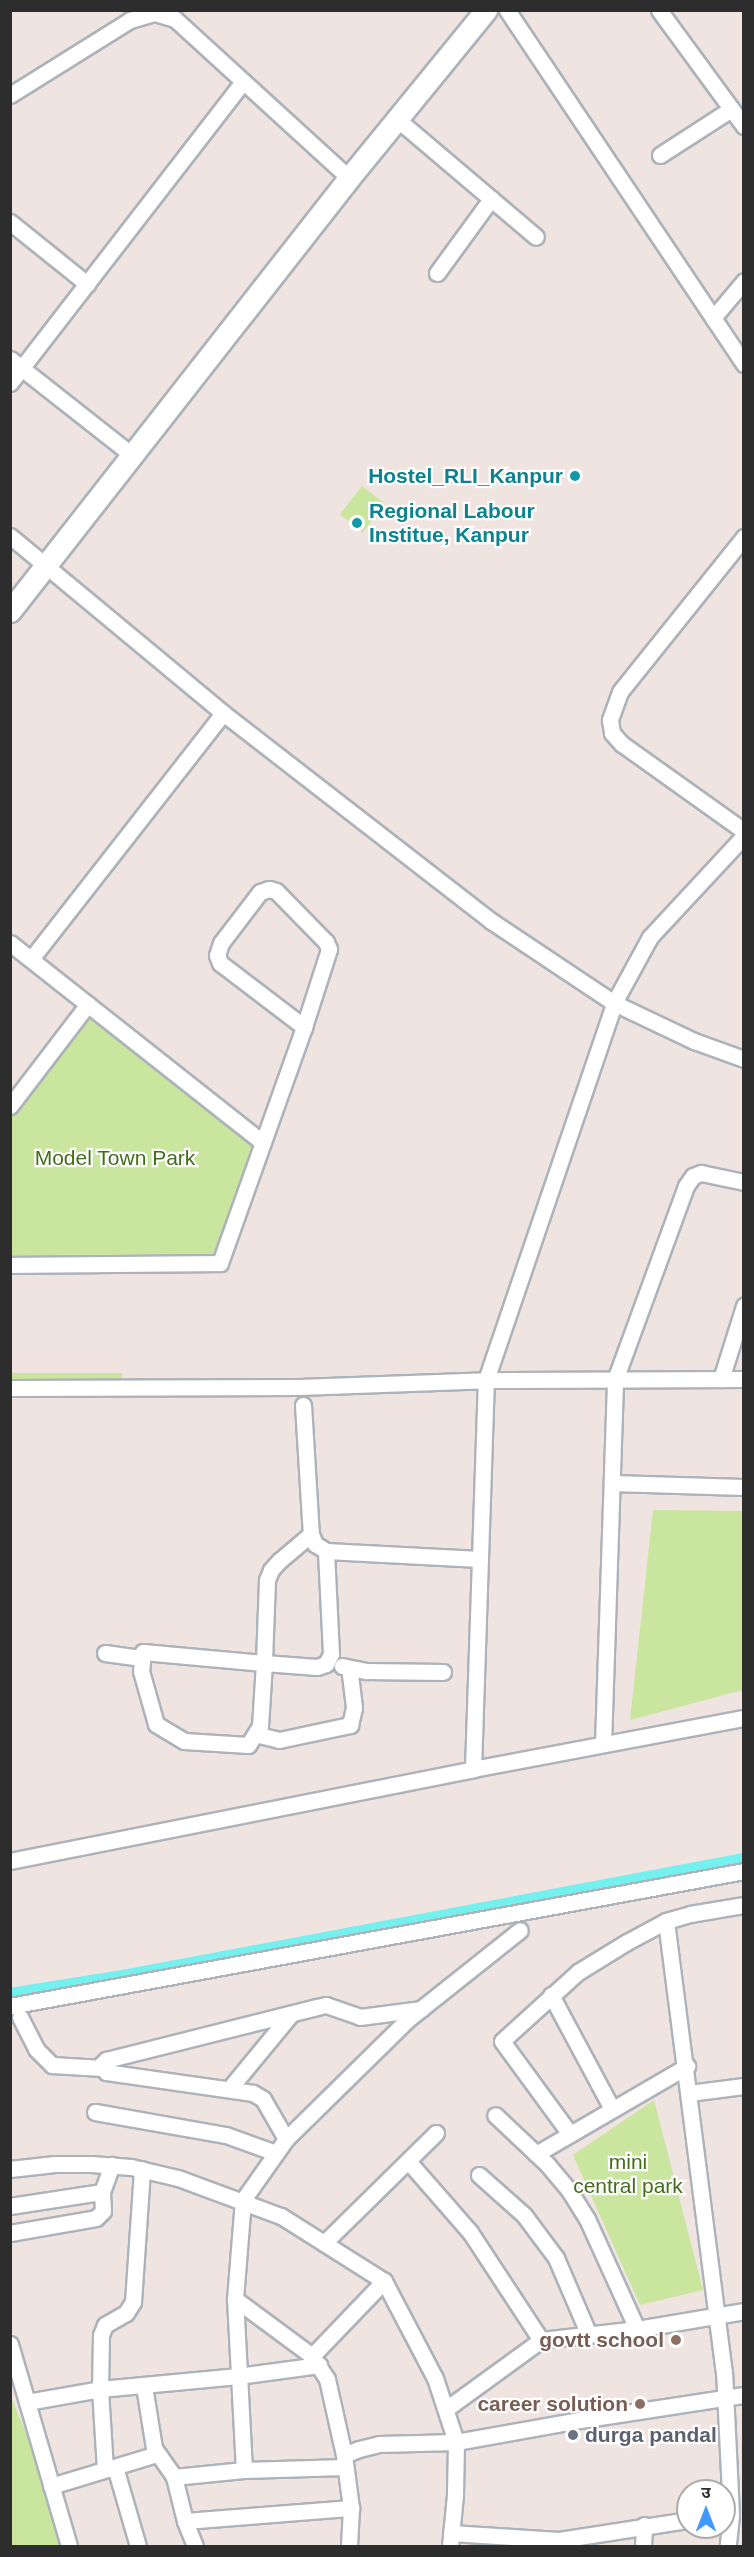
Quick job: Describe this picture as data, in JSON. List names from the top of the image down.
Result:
{
  "parks": ["Model Town Park", "mini central park"],
  "places": [
    "Hostel_RLI_Kanpur",
    "Regional Labour Institue, Kanpur",
    "govtt school",
    "career solution",
    "durga pandal"
  ],
  "north": "top"
}
